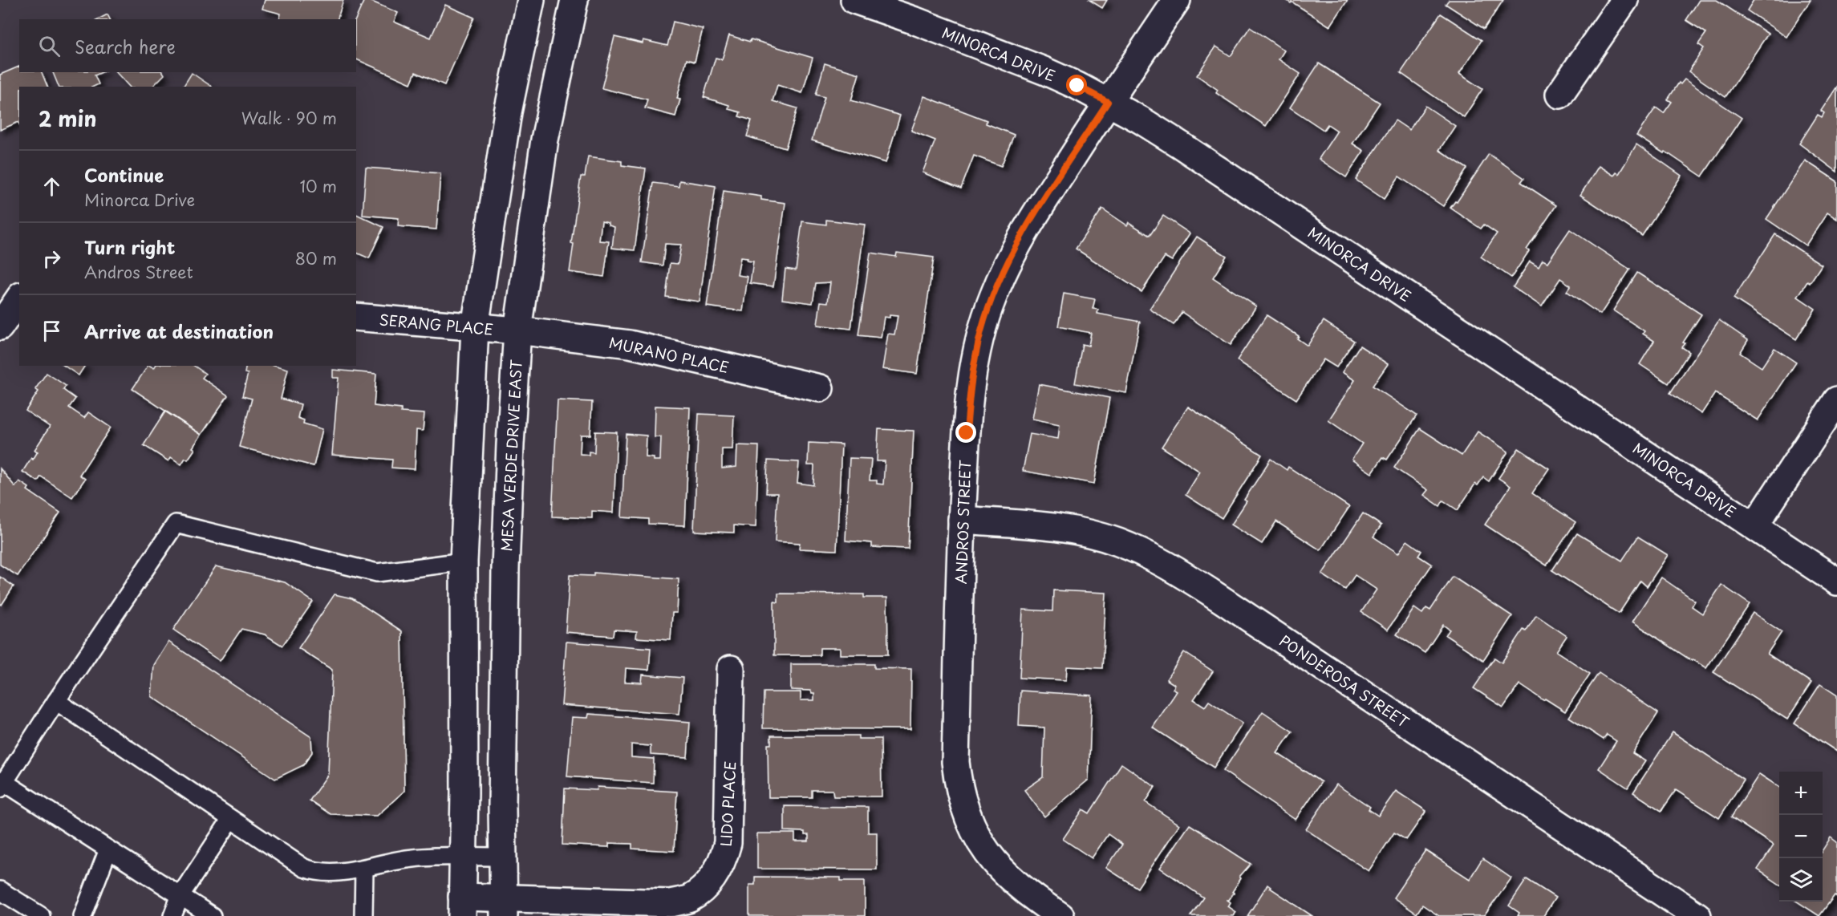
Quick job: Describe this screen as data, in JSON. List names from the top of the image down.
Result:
{
  "streets": {
    "street": [
      "MINORCA DRIVE",
      "SERANG PLACE",
      "MURANO PLACE",
      "MESA VERDE DRIVE EAST",
      "ANDROS STREET",
      "PONDEROSA STREET",
      "LIDO PLACE"
    ]
  },
  "crossings": [
    ["MINORCA DRIVE", "ANDROS STREET"],
    ["SERANG PLACE", "MURANO PLACE"],
    ["SERANG PLACE", "MESA VERDE DRIVE EAST"],
    ["MURANO PLACE", "MESA VERDE DRIVE EAST"],
    ["MESA VERDE DRIVE EAST", "LIDO PLACE"],
    ["ANDROS STREET", "PONDEROSA STREET"]
  ],
  "page": {
    "search": "Search here",
    "heading": ["2 min", "Walk · 90 m"],
    "list": [
      ["Continue", "Minorca Drive", "10 m"],
      ["Turn right", "Andros Street", "80 m"],
      "Arrive at destination"
    ],
    "map_buttons": ["+", "−"]
  }
}
